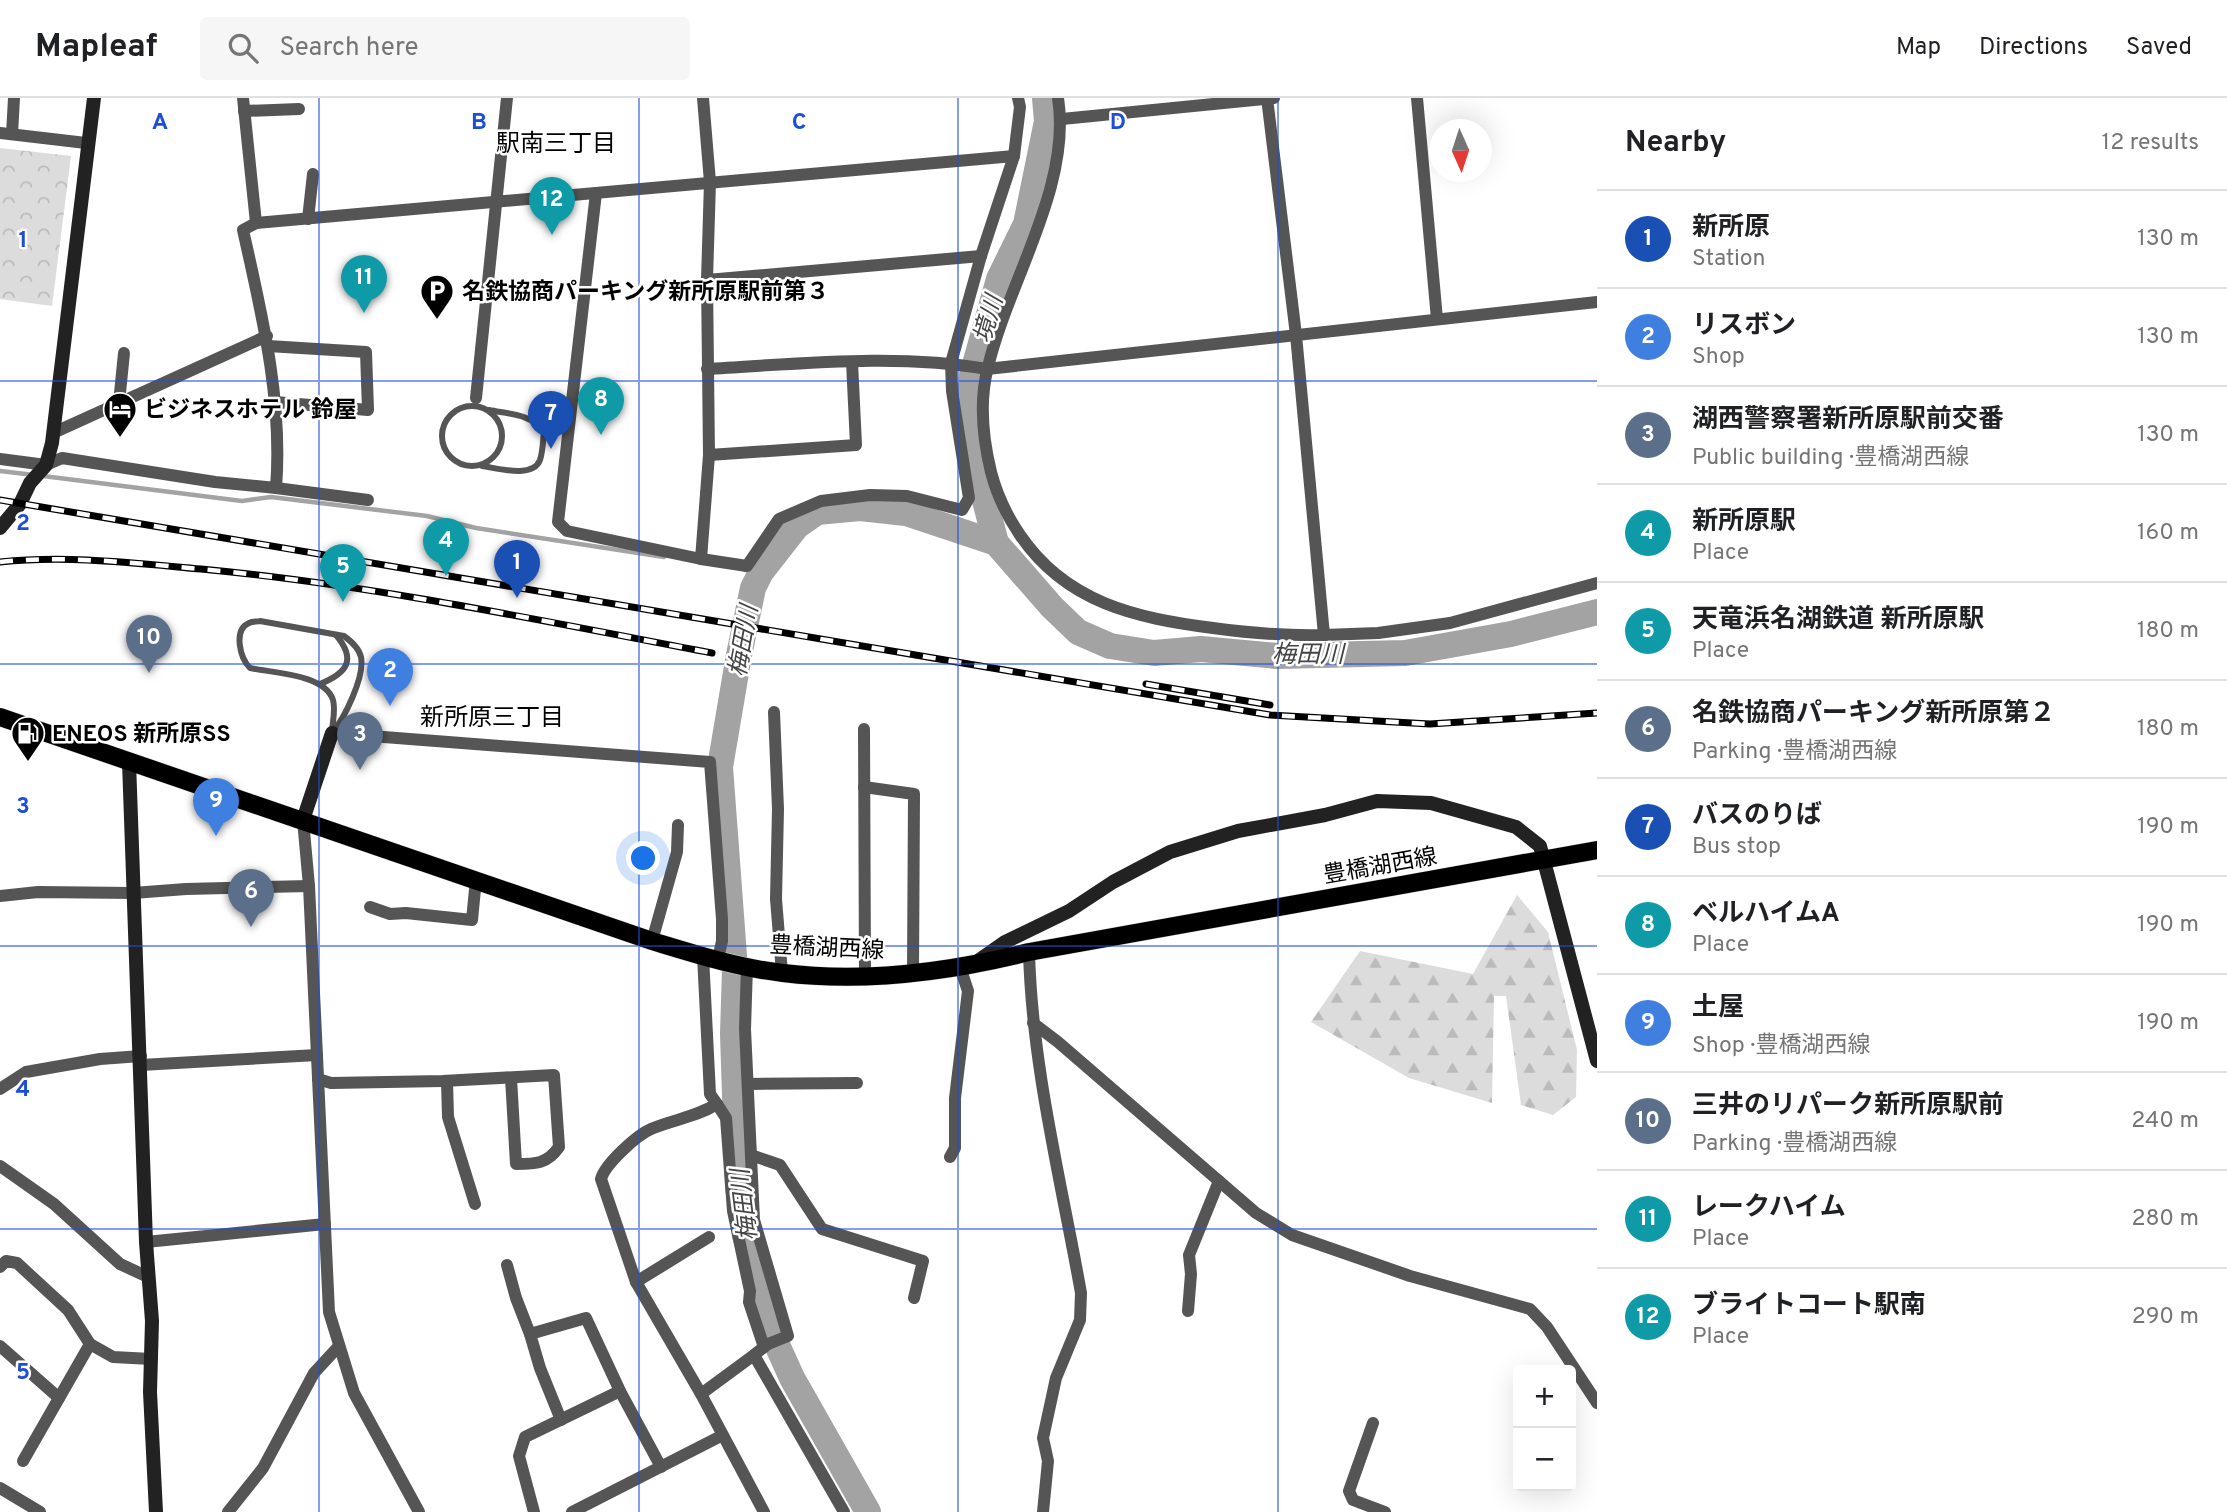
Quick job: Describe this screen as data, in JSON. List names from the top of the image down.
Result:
{
  "streets": {
    "main road": ["豊橋湖西線"]
  },
  "districts": ["駅南三丁目", "新所原三丁目"],
  "water": ["境川", "梅田川"],
  "places": {
    "parking": ["名鉄協商パーキング新所原駅前第３"],
    "hotel": ["ビジネスホテル 鈴屋"],
    "fuel station": ["ENEOS 新所原SS"]
  },
  "north": "bottom",
  "page": {
    "header": "Mapleaf",
    "search": "Search here",
    "nav": ["Map", "Directions", "Saved"],
    "heading": ["Nearby", "12 results"],
    "pins": [
      "12",
      "11",
      "8",
      "7",
      "4",
      "1",
      "5",
      "10",
      "2",
      "3",
      "9",
      "6"
    ],
    "list": [
      {
        "mark": "1",
        "name": "新所原",
        "note": "Station",
        "value": "130 m"
      },
      {
        "mark": "2",
        "name": "リスボン",
        "note": "Shop",
        "value": "130 m"
      },
      {
        "mark": "3",
        "name": "湖西警察署新所原駅前交番",
        "note": "Public building · 豊橋湖西線",
        "value": "130 m"
      },
      {
        "mark": "4",
        "name": "新所原駅",
        "note": "Place",
        "value": "160 m"
      },
      {
        "mark": "5",
        "name": "天竜浜名湖鉄道 新所原駅",
        "note": "Place",
        "value": "180 m"
      },
      {
        "mark": "6",
        "name": "名鉄協商パーキング新所原第２",
        "note": "Parking · 豊橋湖西線",
        "value": "180 m"
      },
      {
        "mark": "7",
        "name": "バスのりば",
        "note": "Bus stop",
        "value": "190 m"
      },
      {
        "mark": "8",
        "name": "ベルハイムA",
        "note": "Place",
        "value": "190 m"
      },
      {
        "mark": "9",
        "name": "土屋",
        "note": "Shop · 豊橋湖西線",
        "value": "190 m"
      },
      {
        "mark": "10",
        "name": "三井のリパーク新所原駅前",
        "note": "Parking · 豊橋湖西線",
        "value": "240 m"
      },
      {
        "mark": "11",
        "name": "レークハイム",
        "note": "Place",
        "value": "280 m"
      },
      {
        "mark": "12",
        "name": "ブライトコート駅南",
        "note": "Place",
        "value": "290 m"
      }
    ],
    "map_buttons": ["+", "−"]
  },
  "grid": {
    "columns": [
      "A",
      "B",
      "C",
      "D"
    ],
    "rows": [
      "1",
      "2",
      "3",
      "4",
      "5"
    ]
  }
}
